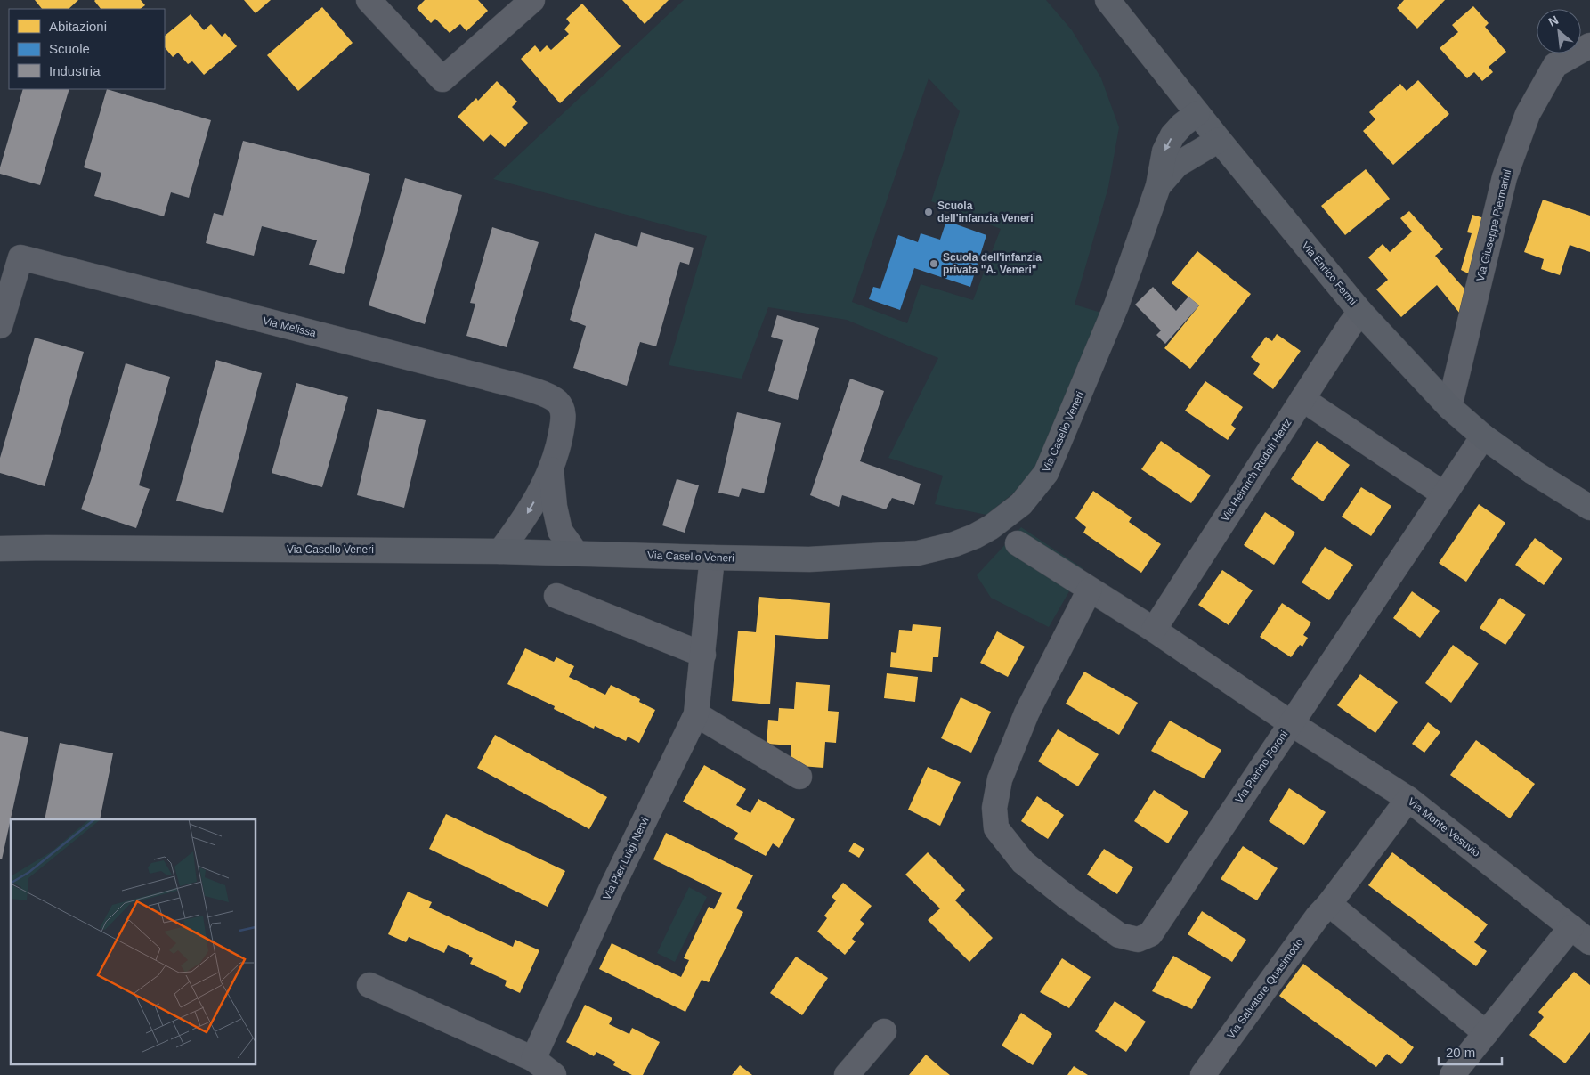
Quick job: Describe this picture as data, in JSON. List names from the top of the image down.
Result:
{
  "streets": {
    "street": [
      "Via Giuseppe Piermarini",
      "Via Enrico Fermi",
      "Via Melissa",
      "Via Casello Veneri",
      "Via Heinrich Rudolf Hertz",
      "Via Pierino Foroni",
      "Via Monte Vesuvio",
      "Via Pier Luigi Nervi",
      "Via Salvatore Quasimodo"
    ]
  },
  "crossings": [
    ["Via Giuseppe Piermarini", "Via Enrico Fermi"],
    ["Via Enrico Fermi", "Via Casello Veneri"],
    ["Via Enrico Fermi", "Via Heinrich Rudolf Hertz"],
    ["Via Enrico Fermi", "Via Pierino Foroni"],
    ["Via Melissa", "Via Casello Veneri"],
    ["Via Casello Veneri", "Via Pier Luigi Nervi"],
    ["Via Pierino Foroni", "Via Monte Vesuvio"],
    ["Via Monte Vesuvio", "Via Salvatore Quasimodo"]
  ],
  "places": ["Scuola dell'infanzia Veneri", "Scuola dell'infanzia privata \"A. Veneri\""],
  "legend": ["Abitazioni", "Scuole", "Industria"],
  "scale_bar": "20 m",
  "north": "top left"
}
